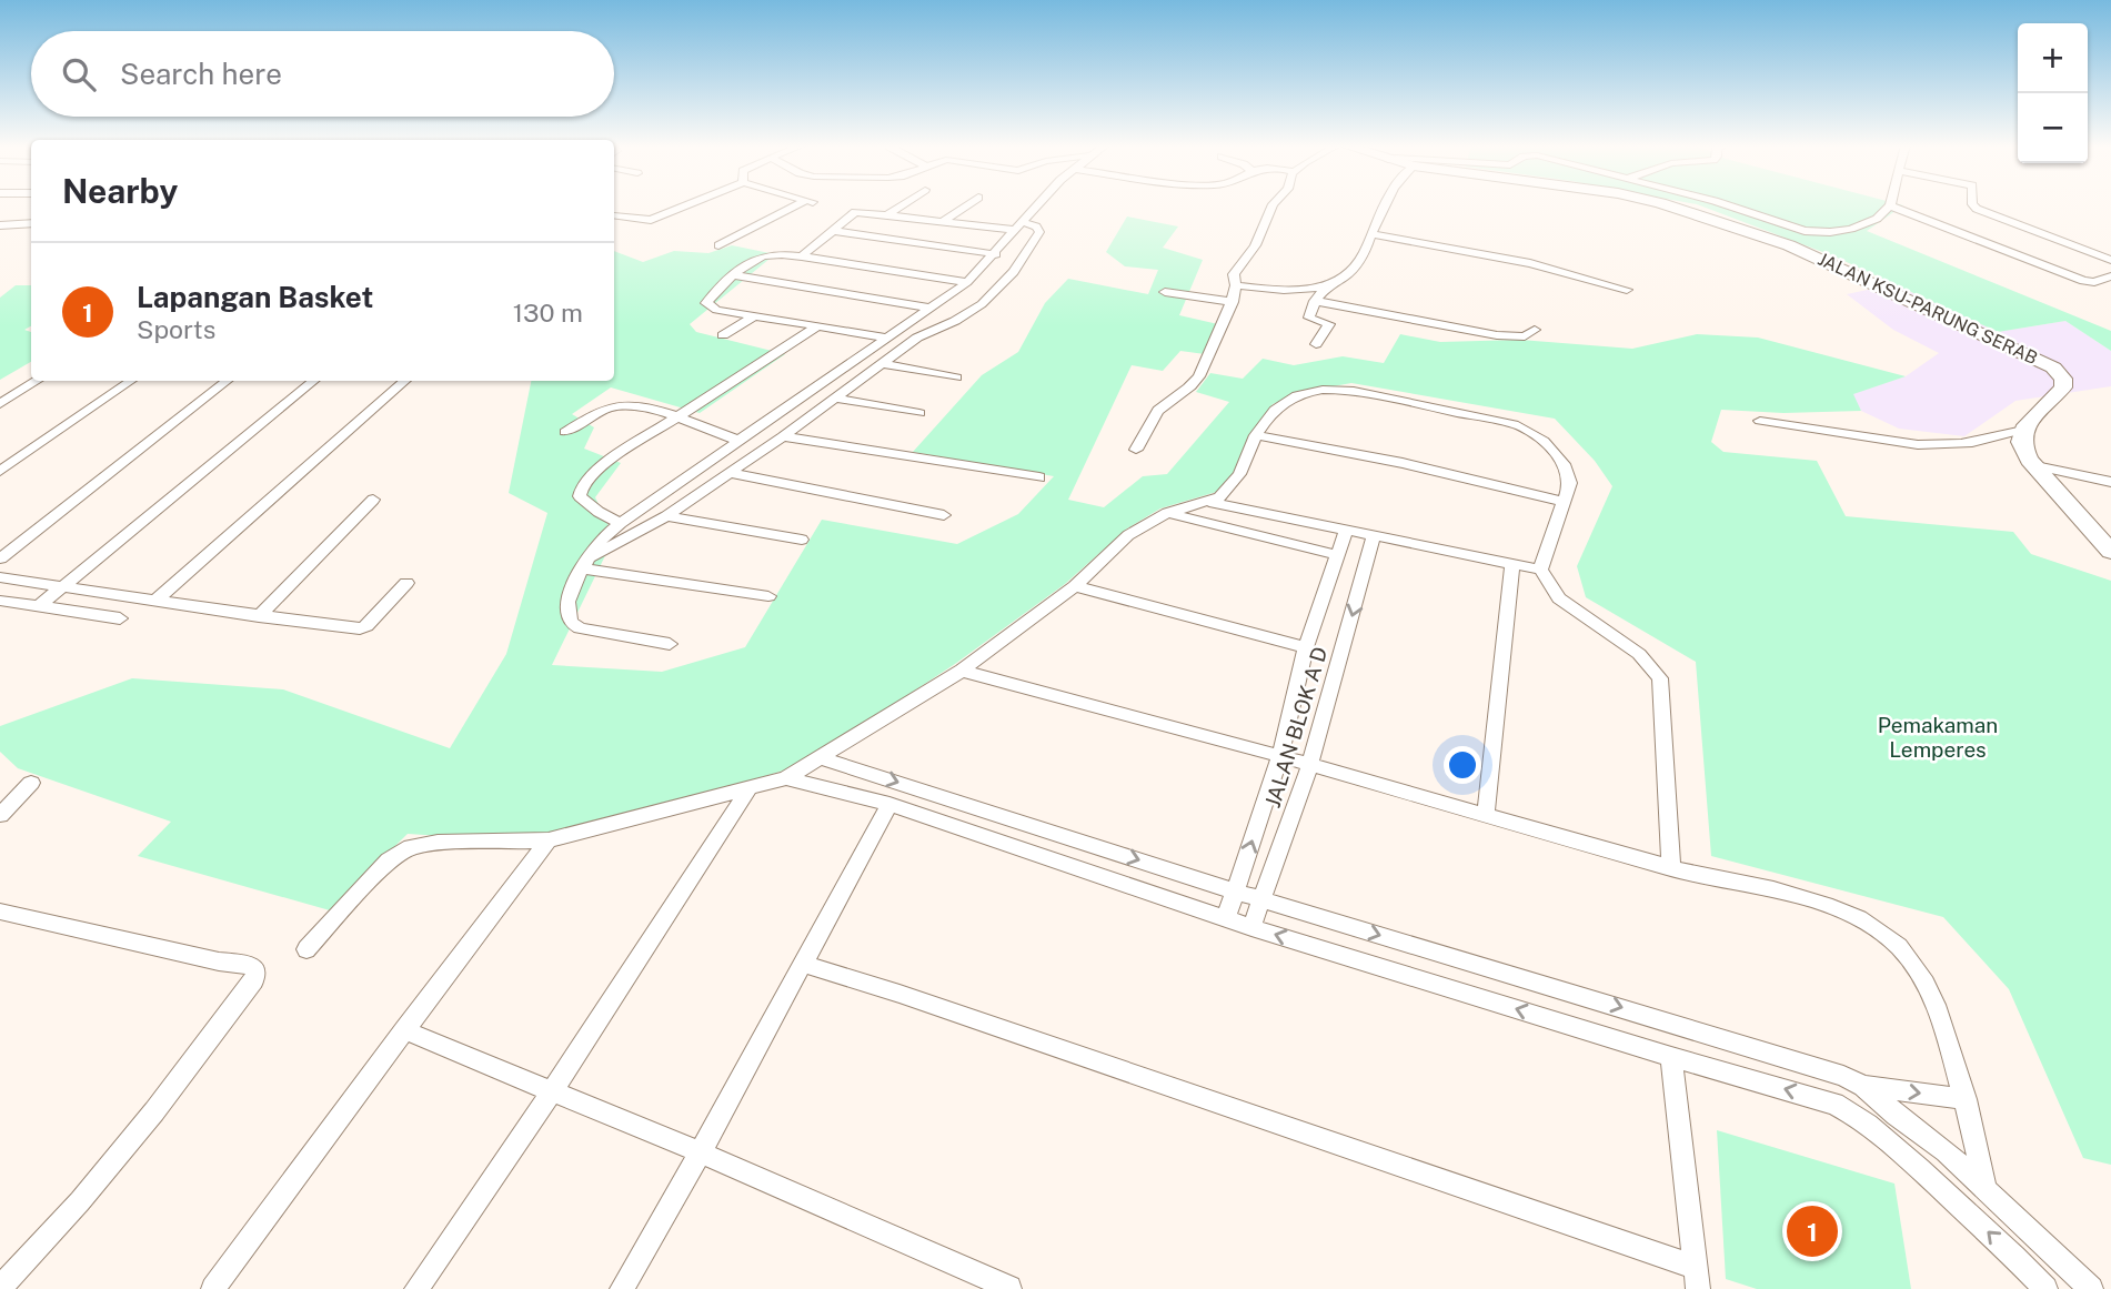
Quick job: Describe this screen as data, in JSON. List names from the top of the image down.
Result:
{
  "streets": {
    "street": ["JALAN KSU-PARUNG SERAB", "JALAN BLOK A D"]
  },
  "parks": ["Pemakaman Lemperes"],
  "page": {
    "map_buttons": ["+", "−"],
    "search": "Search here",
    "heading": "Nearby",
    "list": [
      {
        "mark": "1",
        "name": "Lapangan Basket",
        "note": "Sports",
        "value": "130 m"
      }
    ],
    "pins": "1"
  }
}
